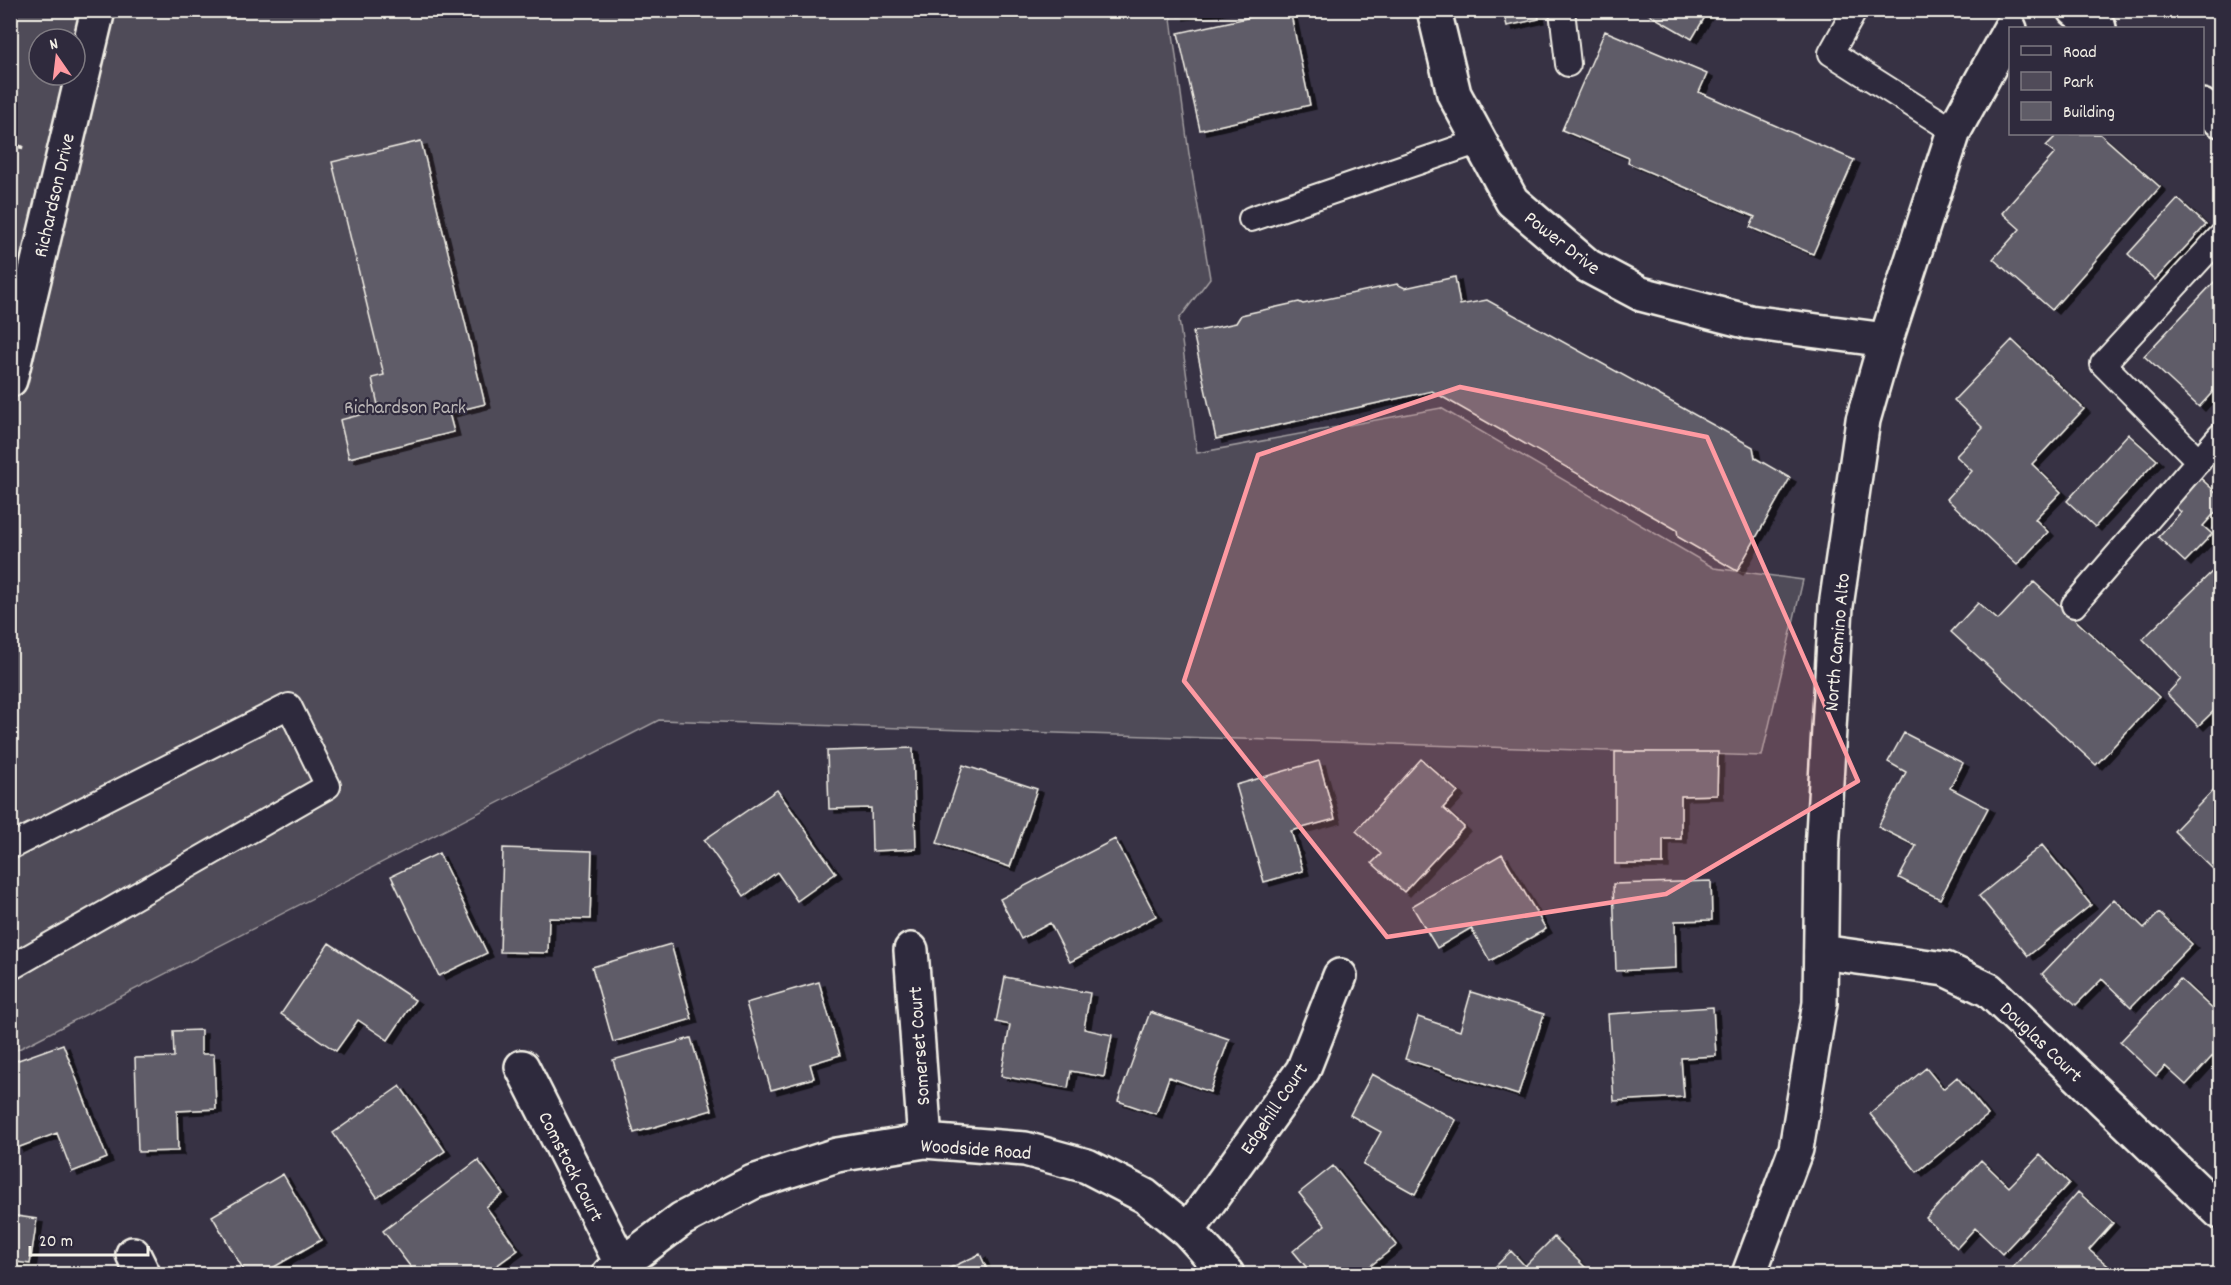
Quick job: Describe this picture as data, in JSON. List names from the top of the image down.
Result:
{
  "streets": {
    "street": [
      "Richardson Drive",
      "Power Drive",
      "North Camino Alto",
      "Douglas Court",
      "Somerset Court",
      "Edgehill Court",
      "Woodside Road",
      "Comstock Court"
    ]
  },
  "crossings": [
    ["Power Drive", "North Camino Alto"],
    ["North Camino Alto", "Douglas Court"],
    ["Somerset Court", "Woodside Road"],
    ["Edgehill Court", "Woodside Road"],
    ["Woodside Road", "Comstock Court"]
  ],
  "parks": ["Richardson Park"],
  "legend": ["Road", "Park", "Building"],
  "scale_bar": "20 m",
  "north": "top"
}
